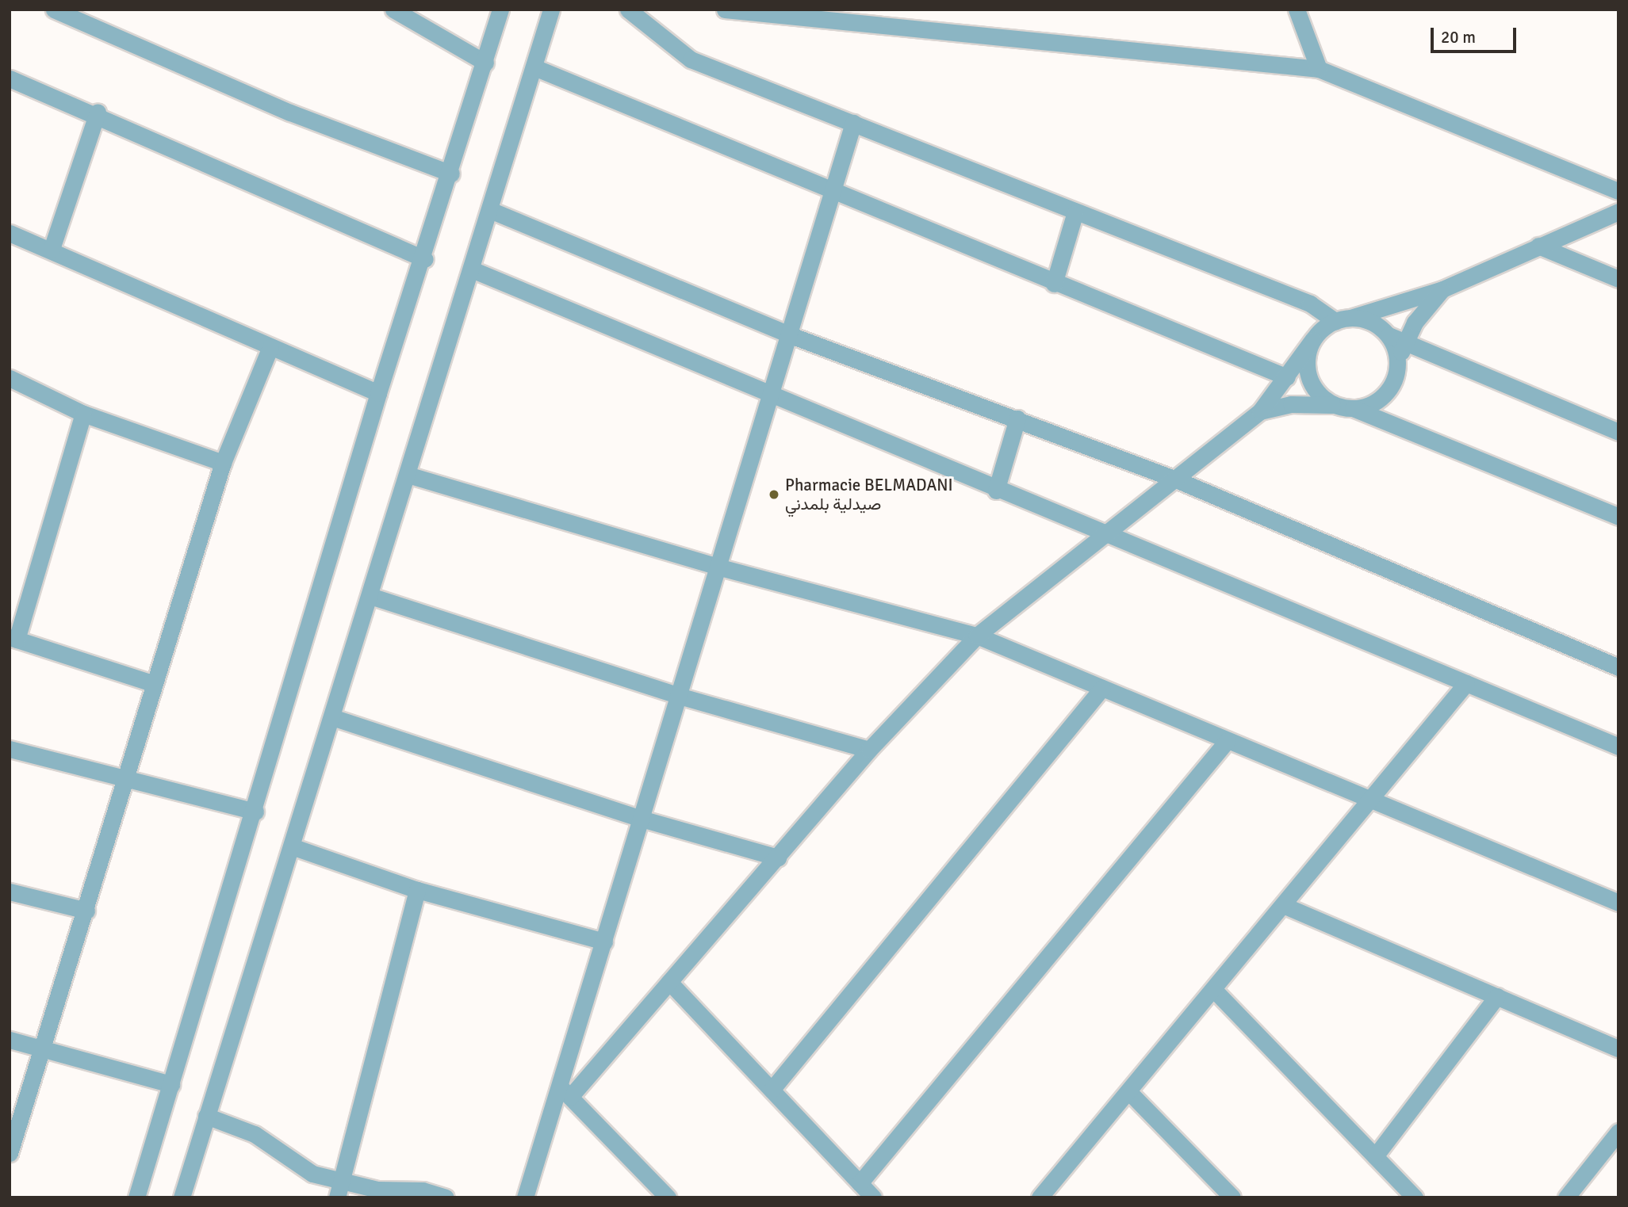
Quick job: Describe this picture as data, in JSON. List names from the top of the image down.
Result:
{
  "places": ["Pharmacie BELMADANI صيدلية بلمدني"],
  "scale_bar": "20 m"
}
